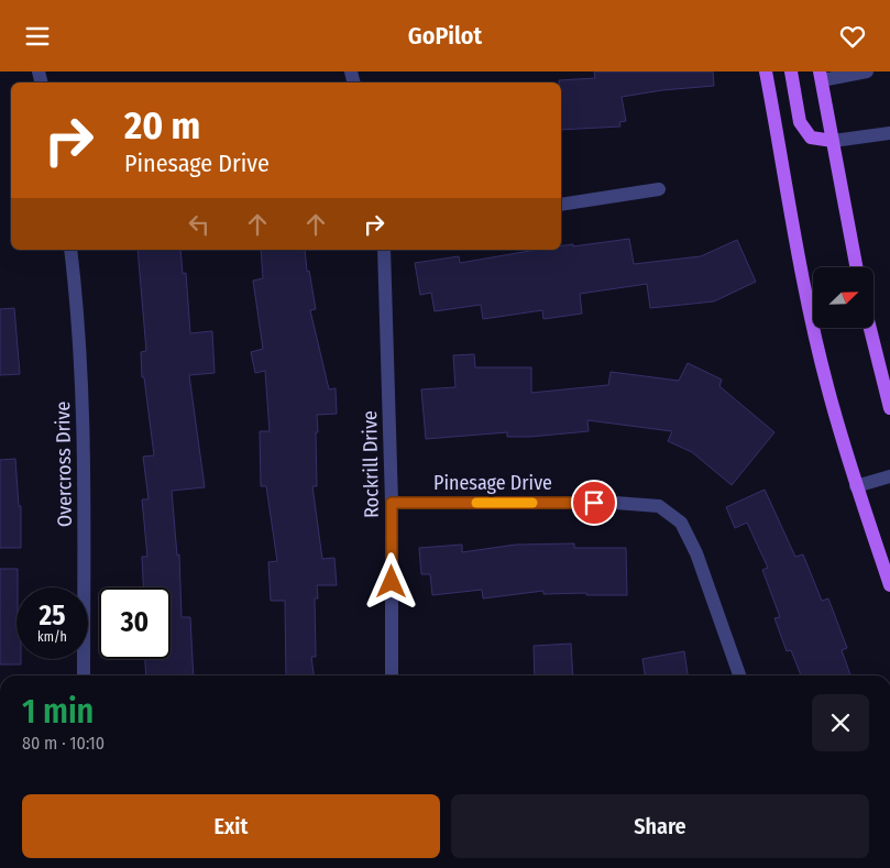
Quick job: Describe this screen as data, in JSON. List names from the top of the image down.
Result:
{
  "streets": {
    "street": ["Overcross Drive", "Rockrill Drive", "Pinesage Drive"]
  },
  "crossings": [
    ["Rockrill Drive", "Pinesage Drive"]
  ],
  "north": "top right",
  "page": {
    "header": "GoPilot",
    "turn": ["20 m", "Pinesage Drive"],
    "speed": "25 km/h",
    "limit": "30",
    "heading": ["1 min", "80 m · 10:10"],
    "buttons": ["Exit", "Share"]
  }
}
